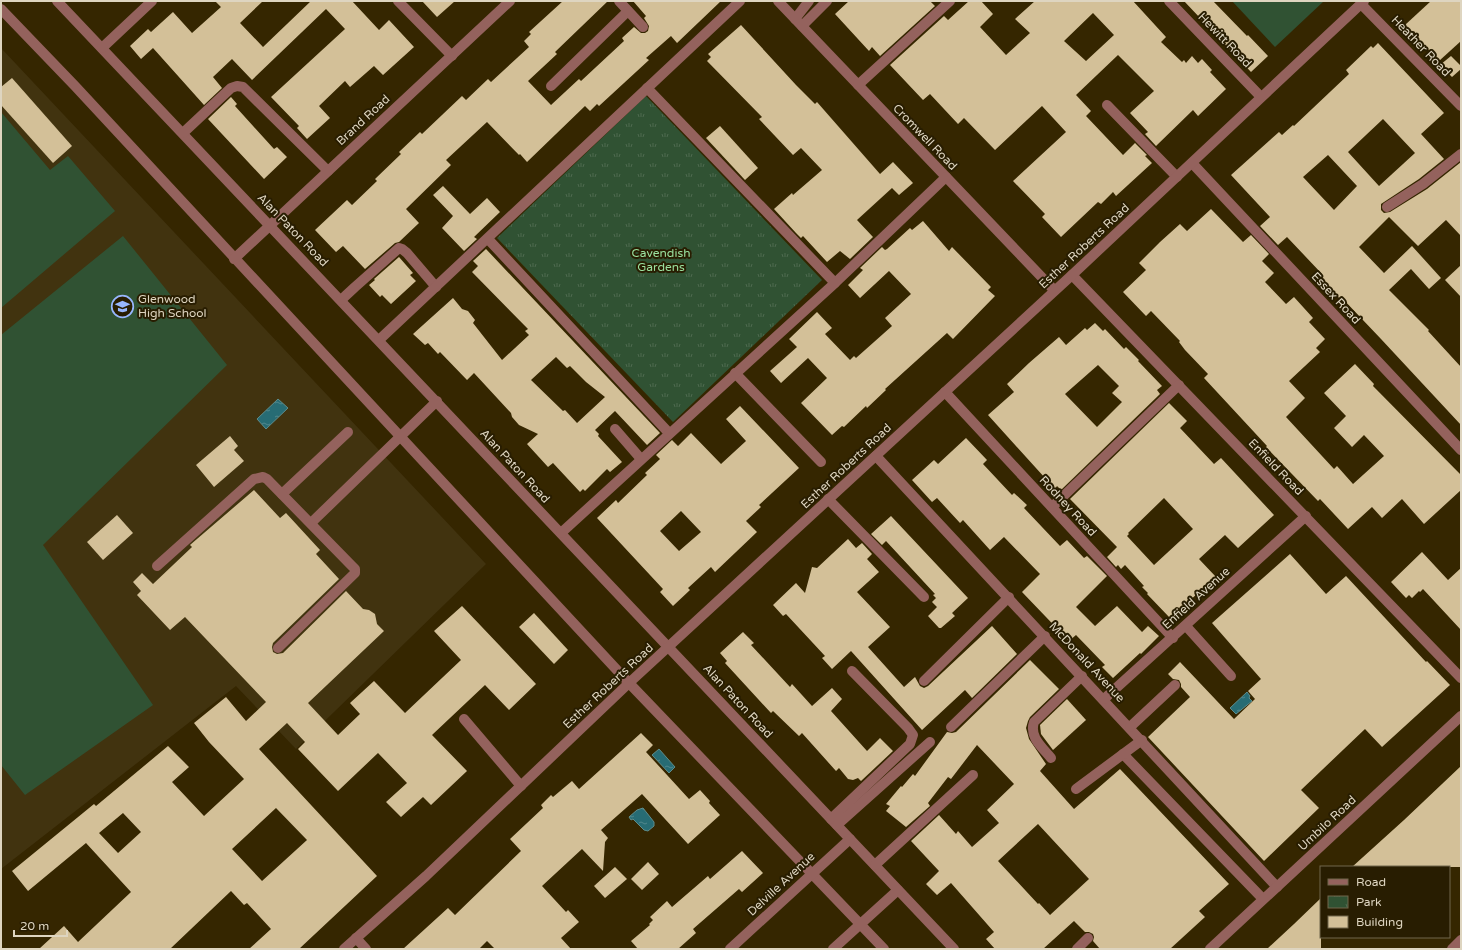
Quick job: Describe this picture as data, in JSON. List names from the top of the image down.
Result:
{
  "streets": {
    "street": [
      "Hewitt Road",
      "Heather Road",
      "Brand Road",
      "Cromwell Road",
      "Alan Paton Road",
      "Esther Roberts Road",
      "Essex Road",
      "Enfield Road",
      "Rodney Road",
      "Enfield Avenue",
      "McDonald Avenue",
      "Umbilo Road",
      "Delville Avenue"
    ]
  },
  "crossings": [
    ["Hewitt Road", "Esther Roberts Road"],
    ["Heather Road", "Esther Roberts Road"],
    ["Brand Road", "Alan Paton Road"],
    ["Cromwell Road", "Esther Roberts Road"],
    ["Alan Paton Road", "Esther Roberts Road"],
    ["Alan Paton Road", "Delville Avenue"],
    ["Esther Roberts Road", "Essex Road"],
    ["Esther Roberts Road", "Enfield Road"],
    ["Esther Roberts Road", "Rodney Road"],
    ["Esther Roberts Road", "McDonald Avenue"],
    ["Enfield Road", "Enfield Avenue"],
    ["Rodney Road", "Enfield Avenue"],
    ["Enfield Avenue", "McDonald Avenue"],
    ["McDonald Avenue", "Umbilo Road"]
  ],
  "parks": ["Cavendish Gardens"],
  "places": {
    "school or university": ["Glenwood High School"]
  },
  "legend": ["Road", "Park", "Building"],
  "scale_bar": "20 m"
}
